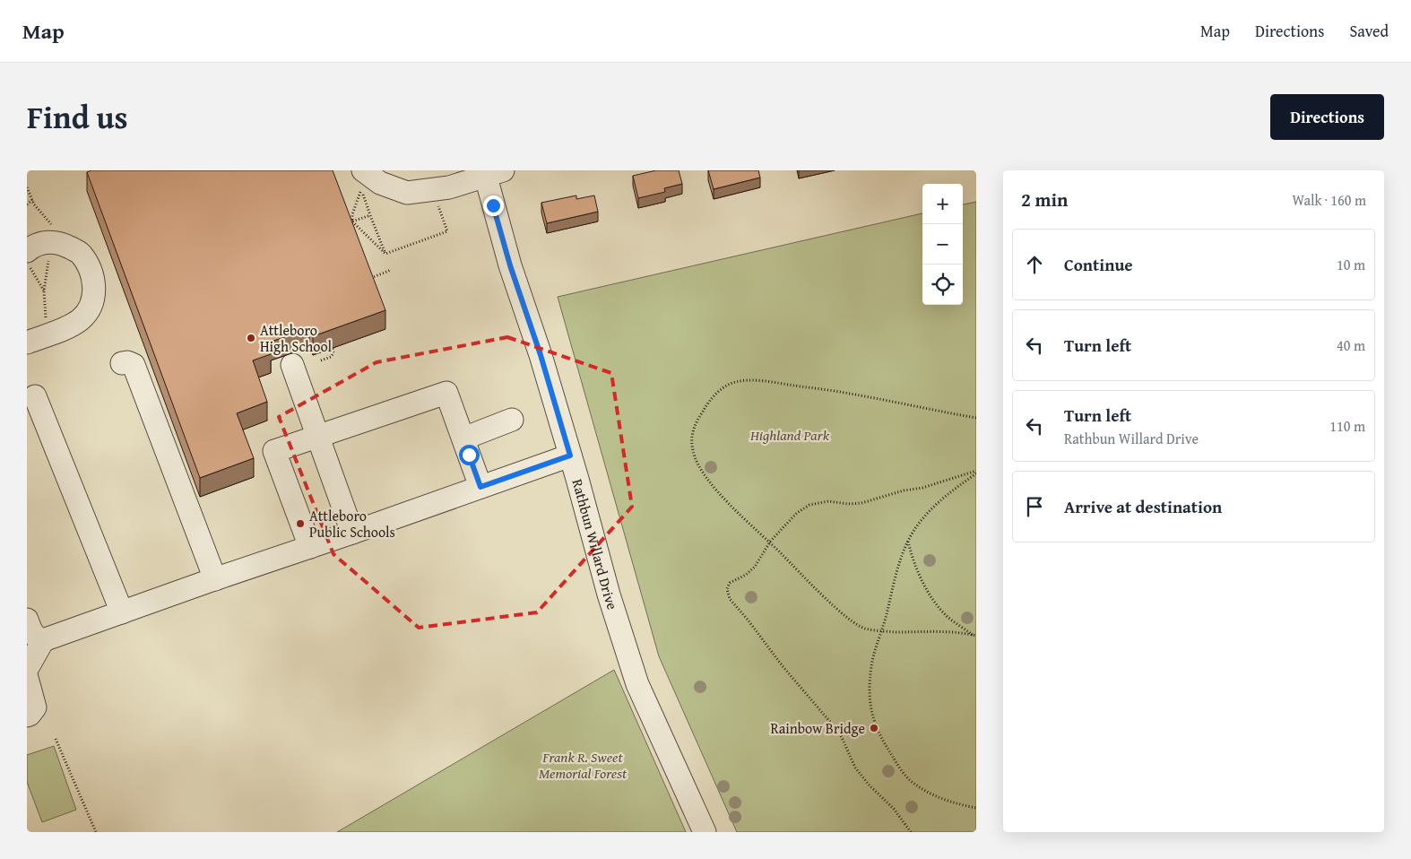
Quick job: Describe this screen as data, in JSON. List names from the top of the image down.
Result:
{
  "streets": {
    "street": ["Rathbun Willard Drive"]
  },
  "parks": ["Highland Park", "Frank R. Sweet Memorial Forest"],
  "places": ["Attleboro High School", "Attleboro Public Schools", "Rainbow Bridge"],
  "page": {
    "header": "Map",
    "nav": ["Map", "Directions", "Saved"],
    "title": "Find us",
    "buttons": "Directions",
    "heading": ["2 min", "Walk · 160 m"],
    "map_buttons": ["+", "−"],
    "list": [
      ["Continue", "10 m"],
      ["Turn left", "40 m"],
      ["Turn left", "Rathbun Willard Drive", "110 m"],
      "Arrive at destination"
    ]
  }
}
